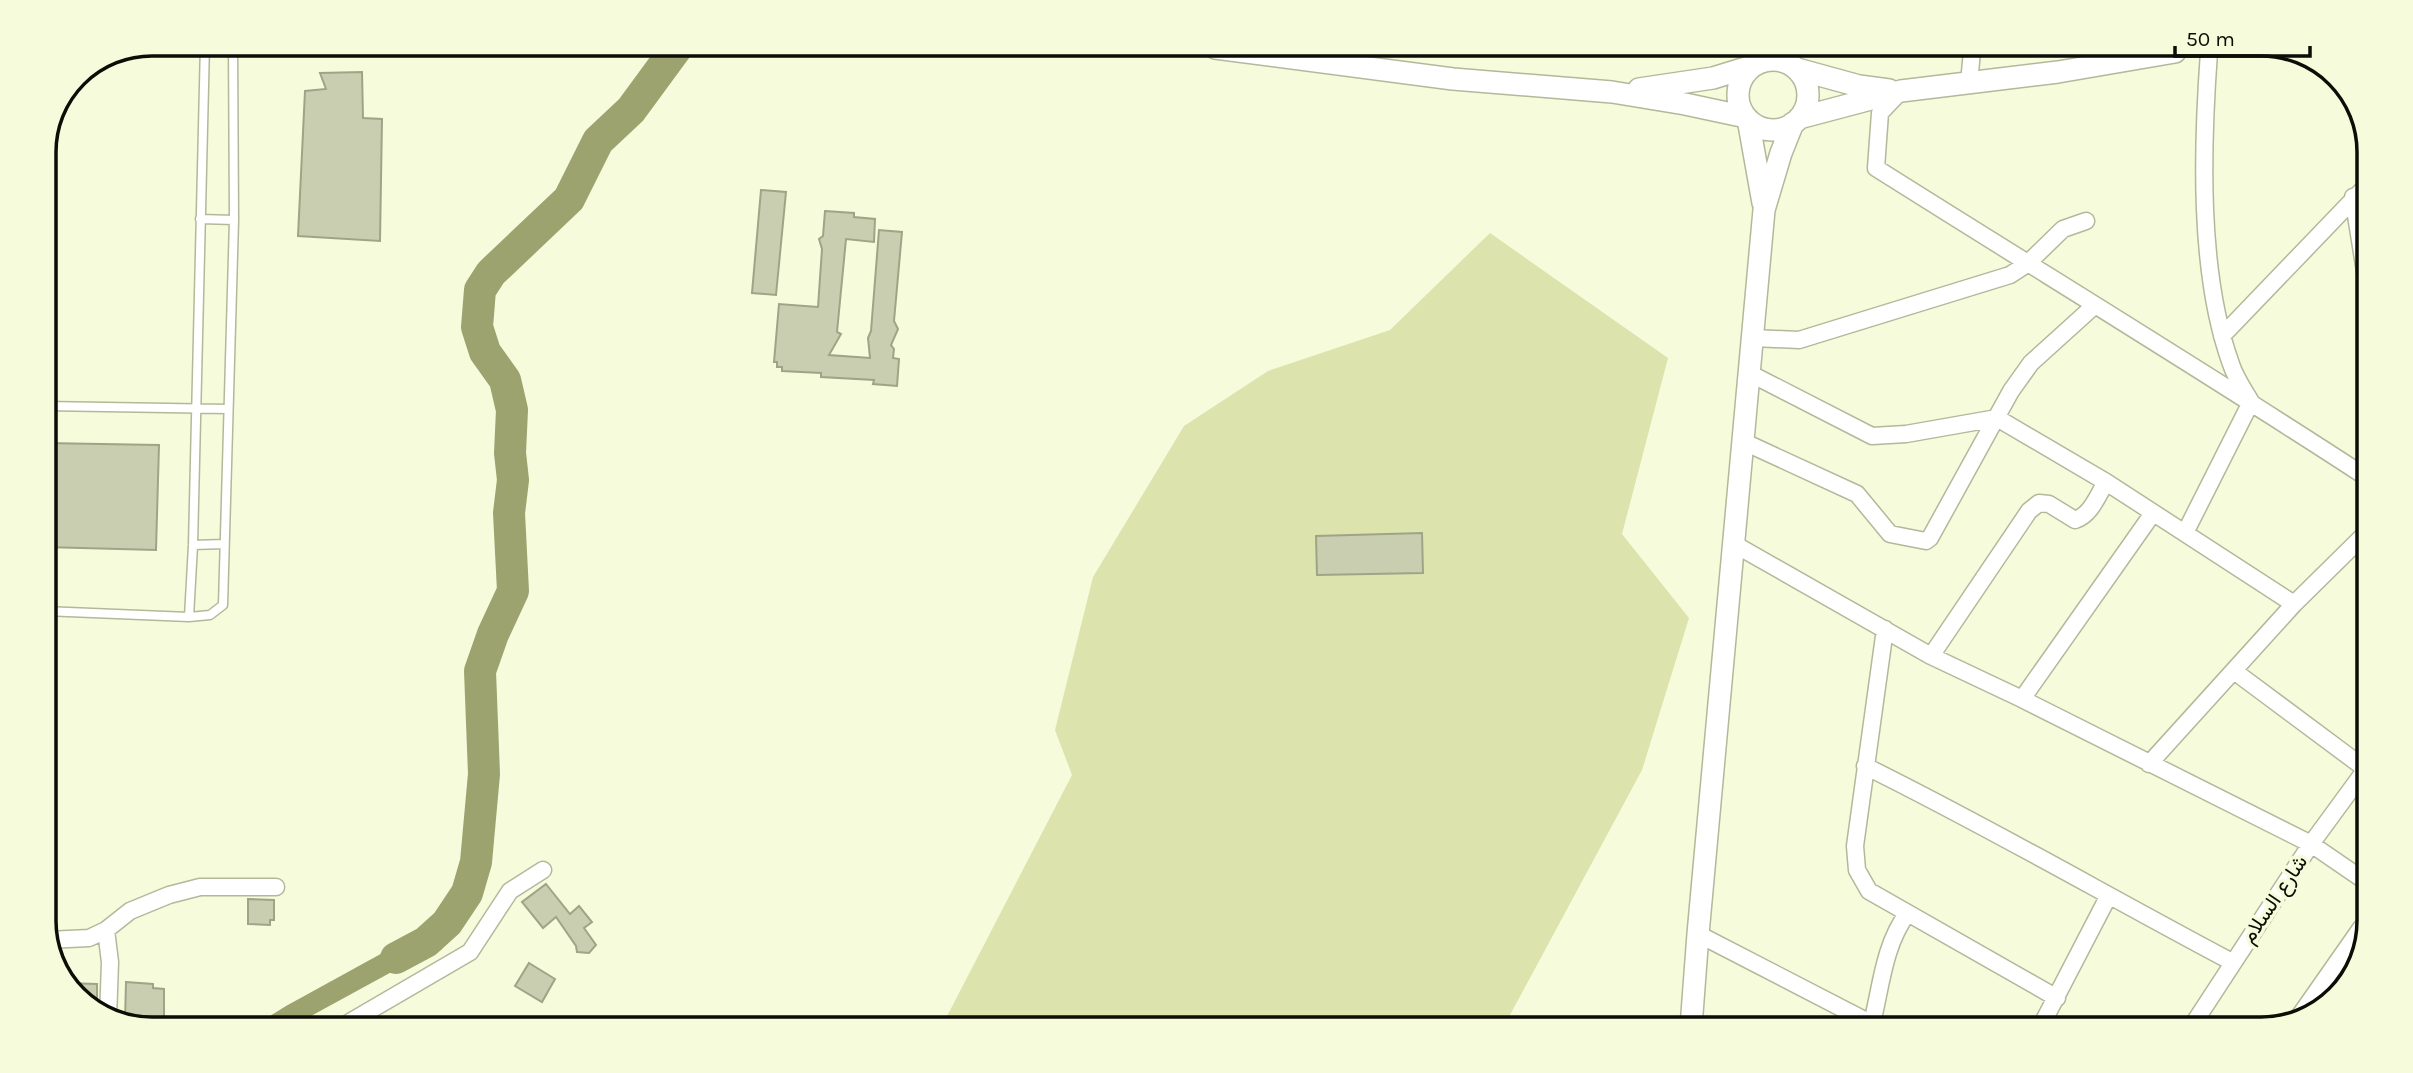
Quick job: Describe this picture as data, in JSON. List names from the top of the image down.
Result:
{
  "streets": {
    "street": ["شارع السلام"]
  },
  "scale_bar": "50 m"
}
